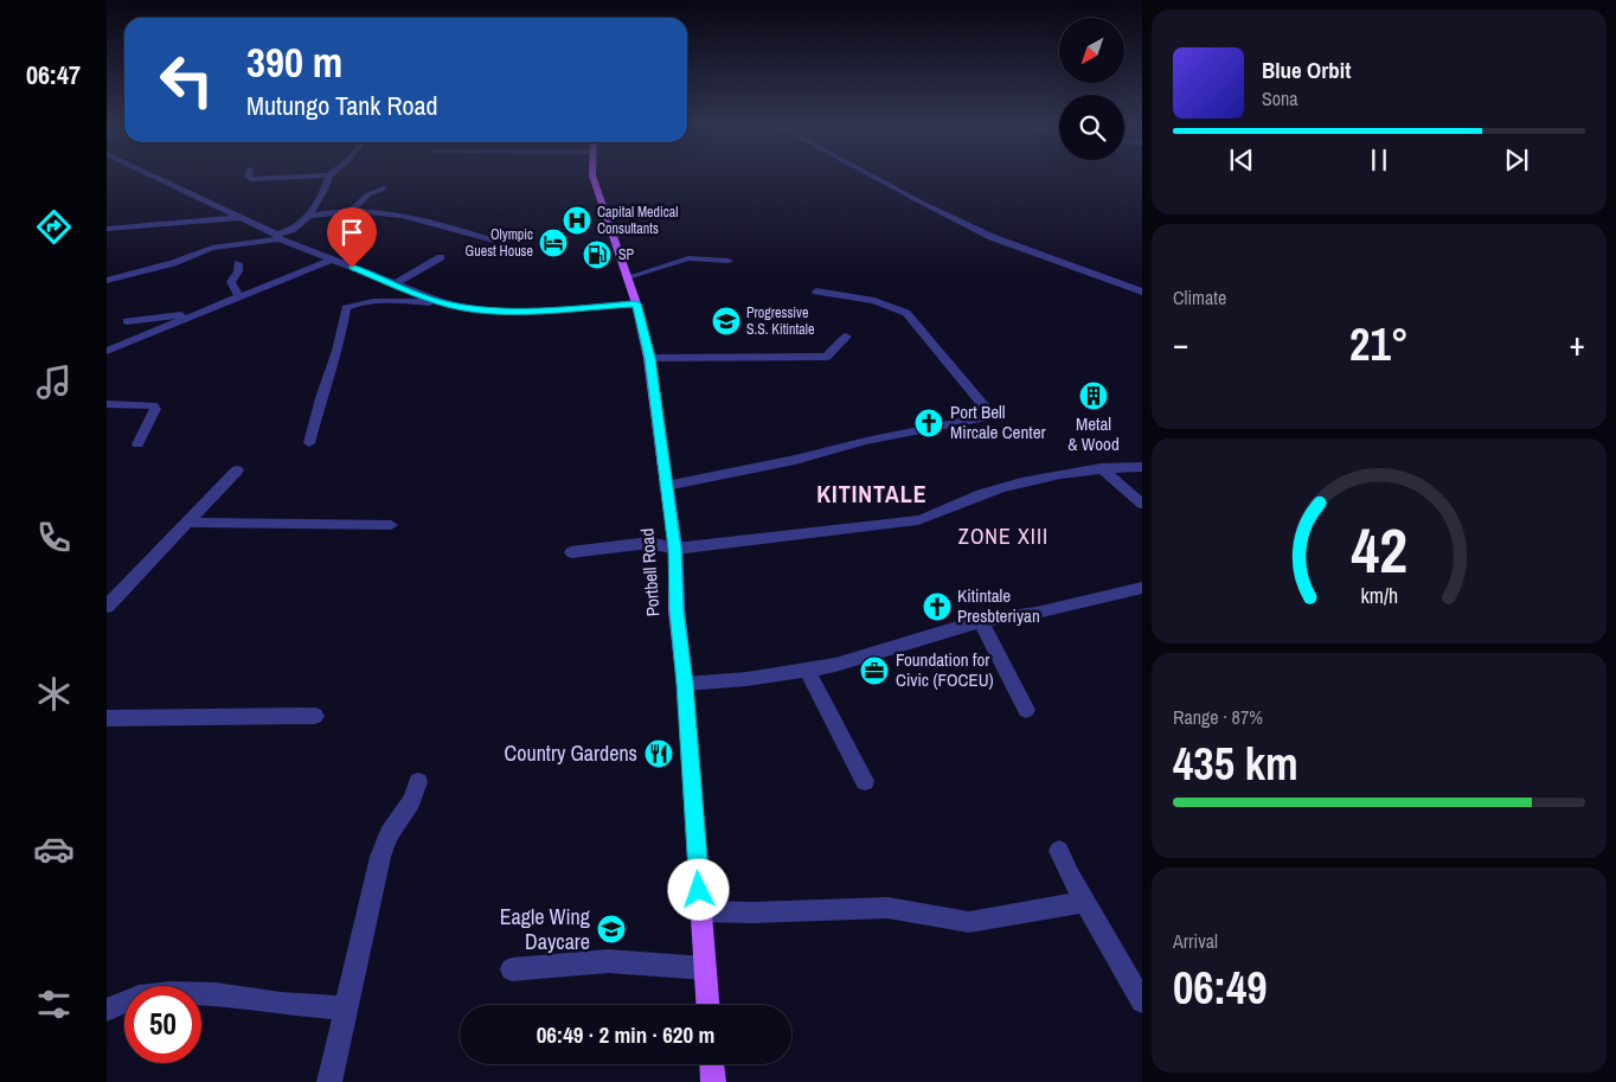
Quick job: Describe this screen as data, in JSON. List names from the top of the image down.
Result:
{
  "streets": {
    "main road": ["Portbell Road"]
  },
  "districts": ["KITINTALE", "ZONE XIII"],
  "places": {
    "hospital": ["Capital Medical Consultants"],
    "hotel": ["Olympic Guest House"],
    "fuel station": ["SP"],
    "school or university": ["Progressive S.S. Kitintale", "Eagle Wing Daycare"],
    "building": ["Metal & Wood"],
    "church": ["Port Bell Mircale Center", "Kitintale Presbteriyan"],
    "office": ["Foundation for Civic (FOCEU)"],
    "restaurant": ["Country Gardens"]
  },
  "north": "bottom left",
  "page": {
    "tabs": "06:47",
    "turn": ["390 m", "Mutungo Tank Road"],
    "song": ["Blue Orbit", "Sona"],
    "tile": [
      "Climate",
      ["Range · 87%", "435 km"],
      ["Arrival", "06:49"]
    ],
    "heat": ["−", "21°", "+"],
    "limit": "50",
    "trip": "06:49 · 2 min · 620 m",
    "gauge": ["42", "km/h"]
  }
}
